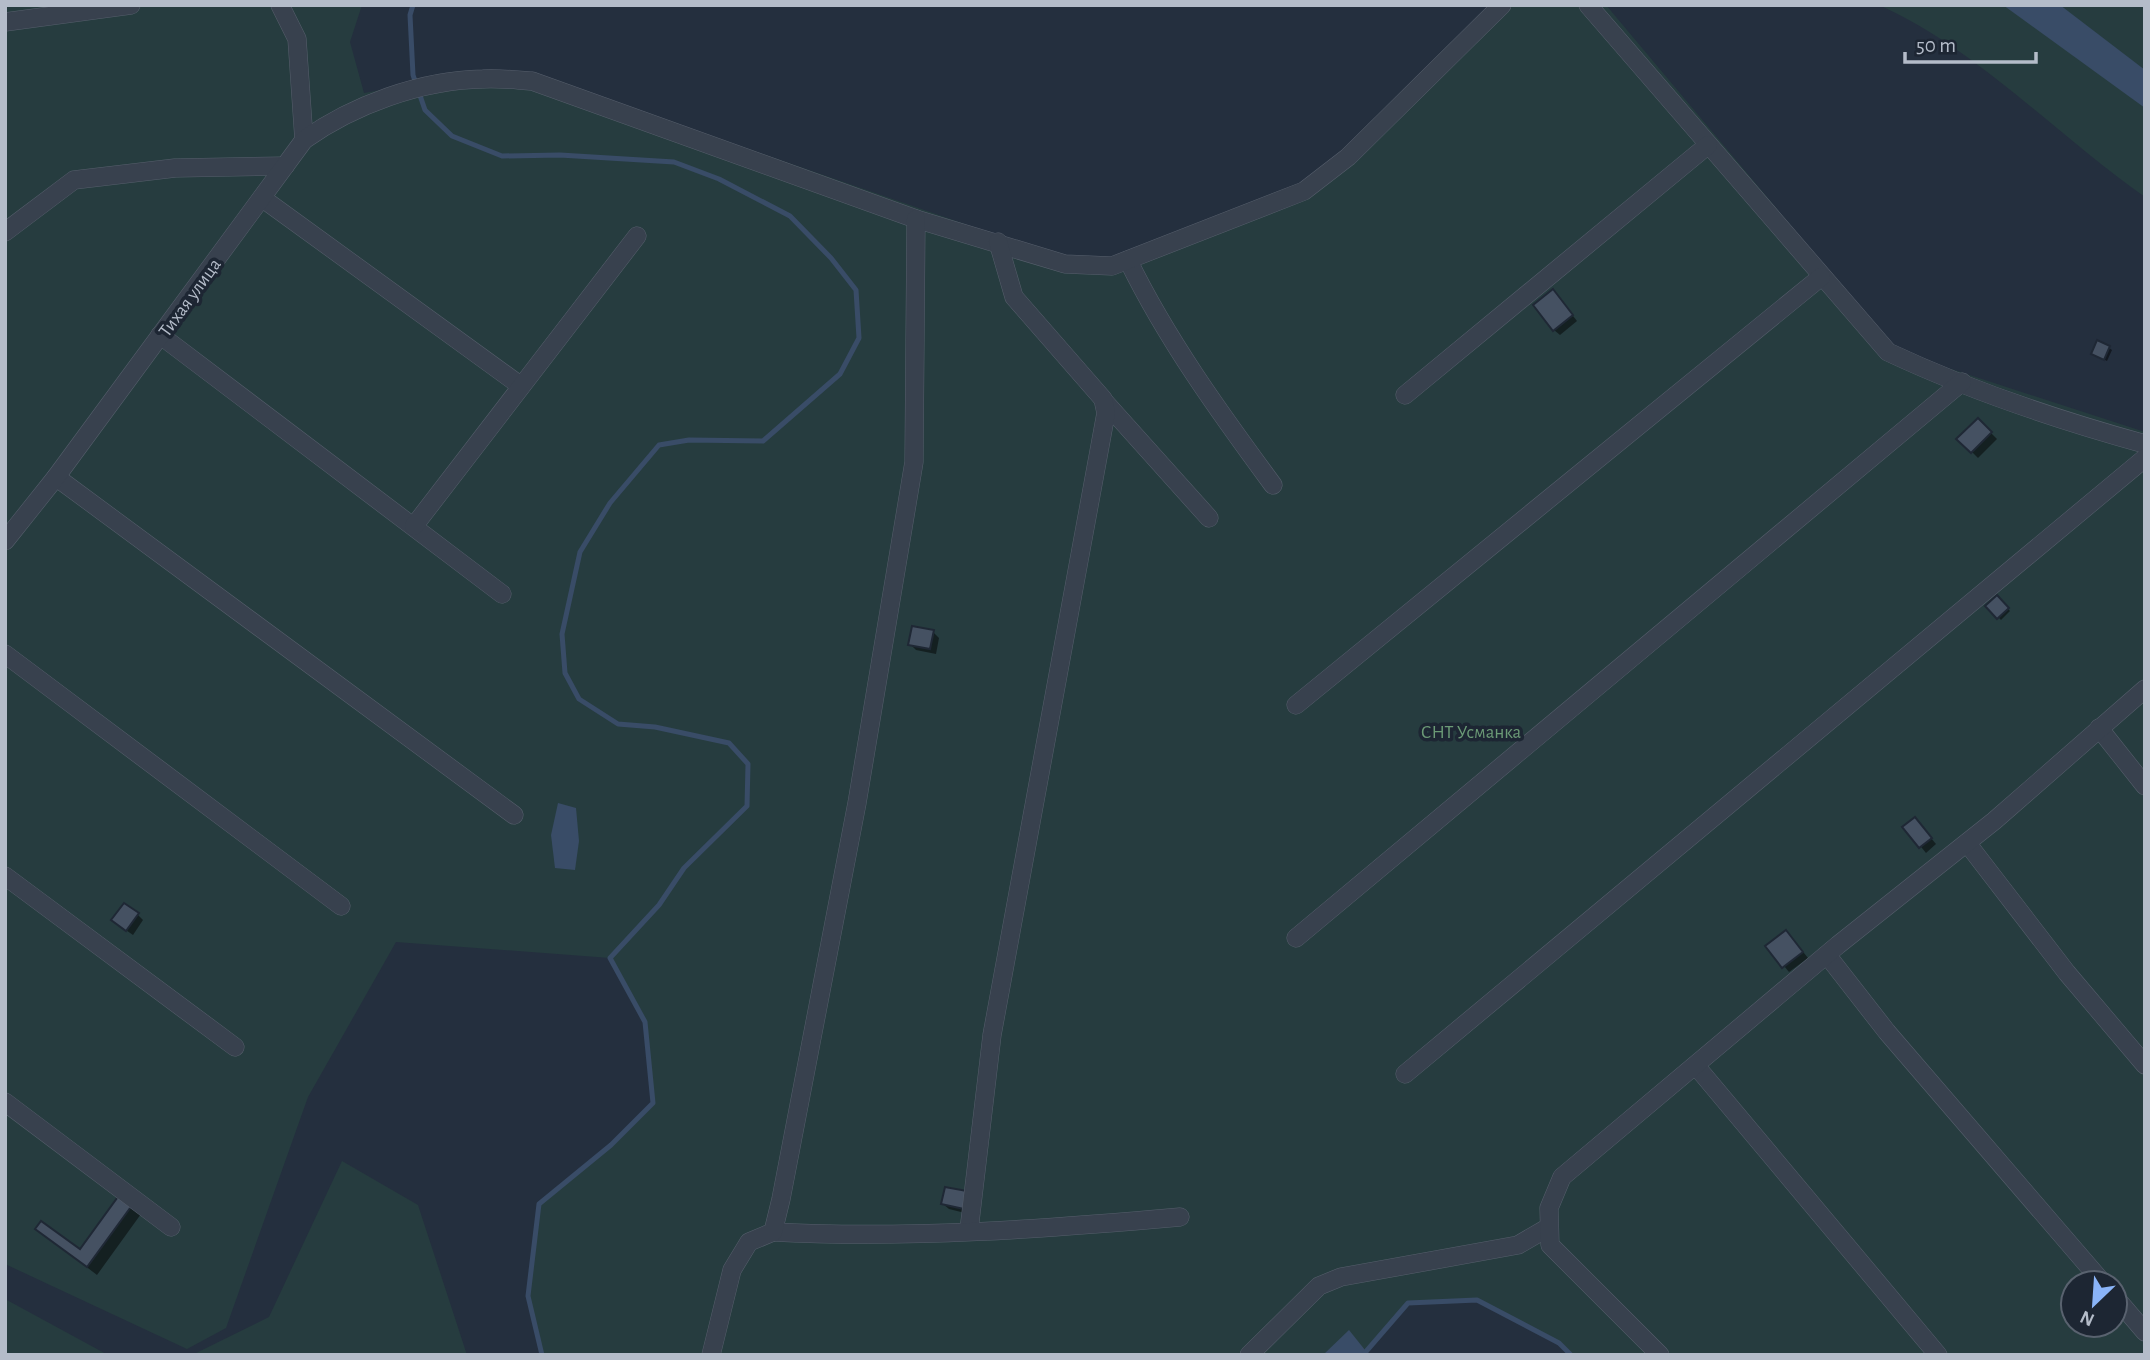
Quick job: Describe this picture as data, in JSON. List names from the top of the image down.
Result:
{
  "streets": {
    "street": ["Тихая улица"]
  },
  "parks": ["СНТ Усманка"],
  "scale_bar": "50 m",
  "north": "bottom left"
}
